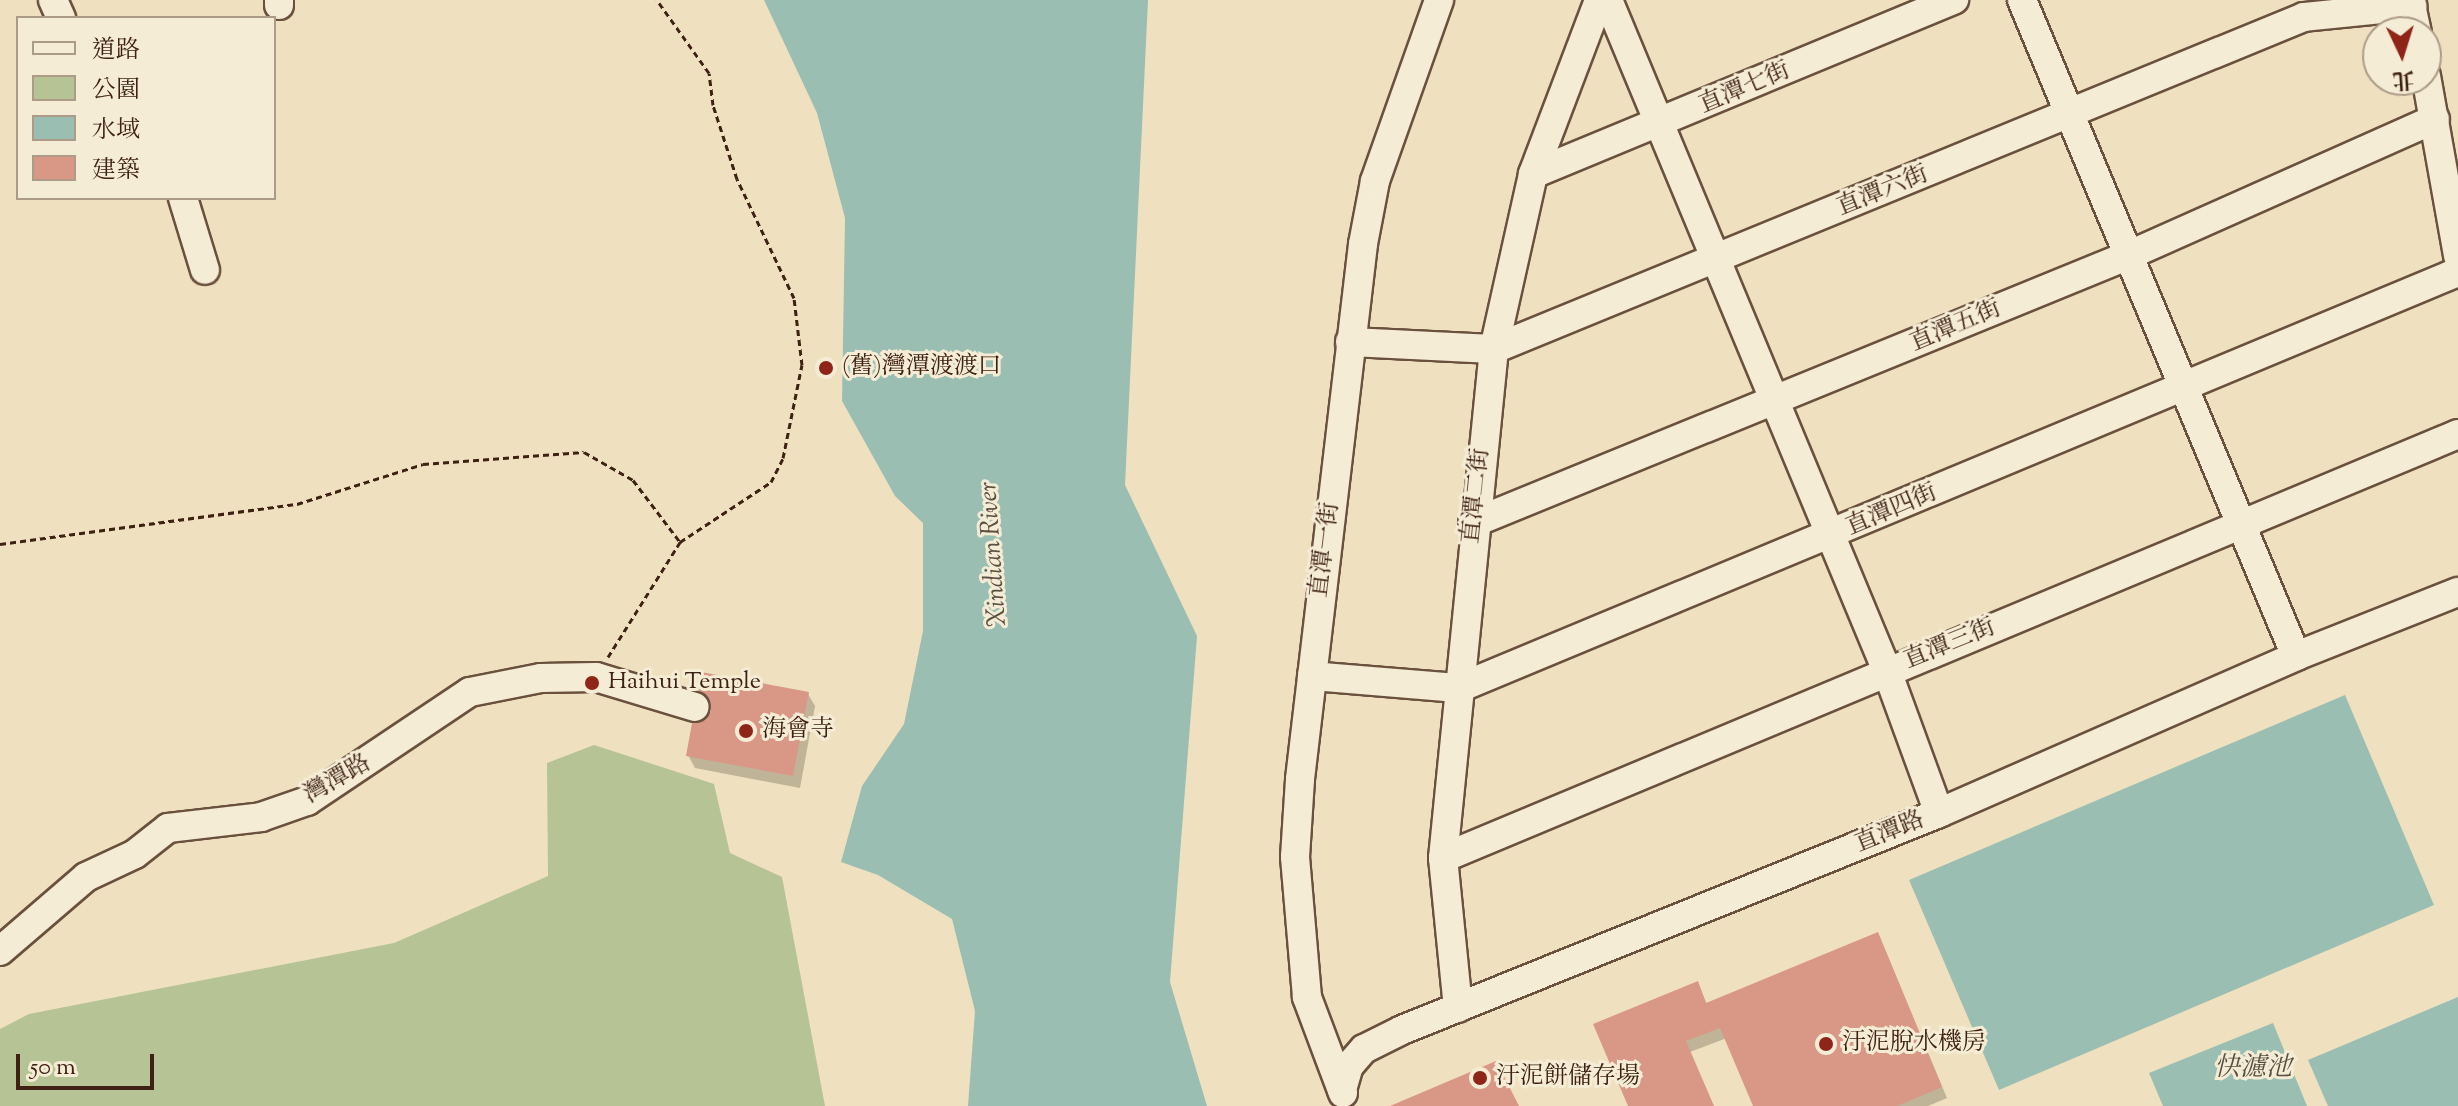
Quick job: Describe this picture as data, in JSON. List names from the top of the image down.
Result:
{
  "streets": {
    "street": [
      "直潭七街",
      "直潭六街",
      "直潭五街",
      "直潭二街",
      "直潭四街",
      "直潭一街",
      "直潭三街",
      "灣潭路",
      "直潭路"
    ]
  },
  "crossings": [
    ["直潭七街", "直潭二街"],
    ["直潭六街", "直潭二街"],
    ["直潭六街", "直潭一街"],
    ["直潭五街", "直潭二街"],
    ["直潭二街", "直潭四街"],
    ["直潭二街", "直潭三街"],
    ["直潭二街", "直潭路"],
    ["直潭四街", "直潭一街"],
    ["直潭一街", "直潭路"]
  ],
  "water": ["Xindian River", "快濾池"],
  "places": [
    "(舊)灣潭渡渡口",
    "Haihui Temple",
    "海會寺",
    "汙泥脫水機房",
    "汙泥餅儲存場"
  ],
  "legend": [
    "道路",
    "公園",
    "水域",
    "建築"
  ],
  "scale_bar": "50 m",
  "north": "bottom"
}
